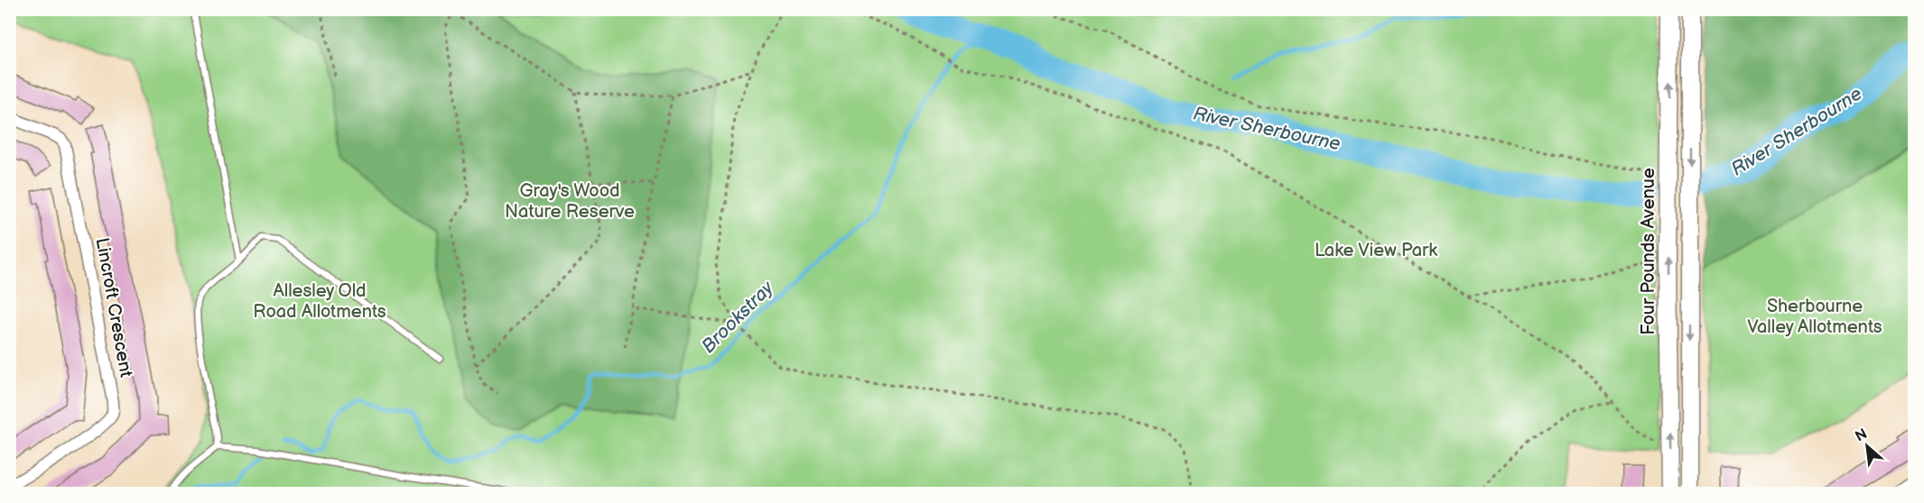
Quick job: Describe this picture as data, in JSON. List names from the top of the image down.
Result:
{
  "streets": {
    "main road": ["Four Pounds Avenue"],
    "street": ["Lincroft Crescent"]
  },
  "water": ["River Sherbourne", "Brookstray"],
  "parks": [
    "Gray's Wood Nature Reserve",
    "Lake View Park",
    "Allesley Old Road Allotments",
    "Sherbourne Valley Allotments"
  ],
  "north": "top left"
}
